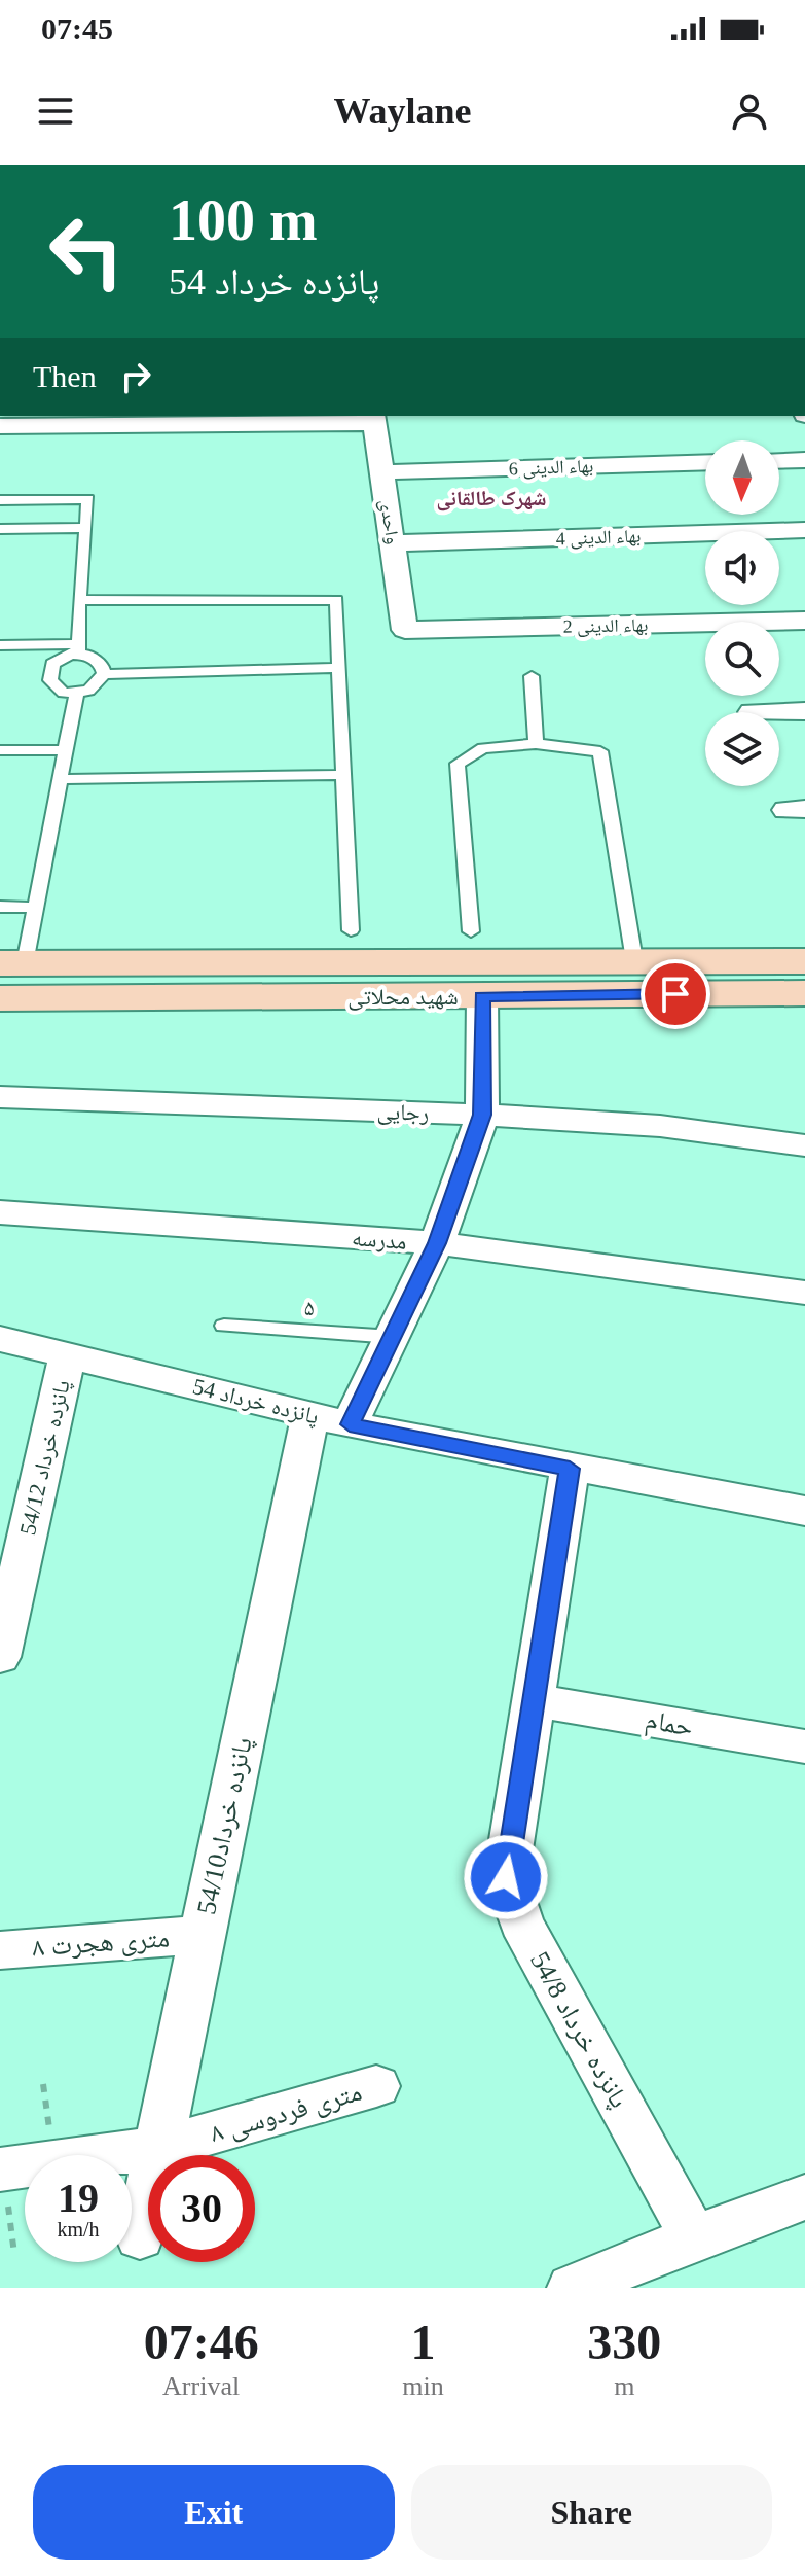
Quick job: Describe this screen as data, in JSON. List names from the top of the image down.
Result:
{
  "streets": {
    "main road": ["شهید محلاتی"],
    "street": [
      "بهاء الدینی 6",
      "واحدی",
      "بهاء الدینی 4",
      "بهاء الدینی 2",
      "رجایی",
      "مدرسه",
      "پانزده خرداد 54",
      "پانزده خرداد 54/12",
      "حمام",
      "پانزده خرداد54/10",
      "۸ متری هجرت",
      "پانزده خرداد 54/8",
      "۸ متری فردوسی"
    ],
    "lane": ["۵"]
  },
  "crossings": [
    ["بهاء الدینی 6", "واحدی"],
    ["واحدی", "بهاء الدینی 4"],
    ["واحدی", "بهاء الدینی 2"],
    ["شهید محلاتی", "پانزده خرداد54/10"],
    ["رجایی", "پانزده خرداد54/10"],
    ["مدرسه", "پانزده خرداد54/10"],
    ["۵", "پانزده خرداد54/10"],
    ["پانزده خرداد 54", "پانزده خرداد 54/12"],
    ["پانزده خرداد 54", "پانزده خرداد54/10"],
    ["پانزده خرداد 54", "پانزده خرداد 54/8"],
    ["حمام", "پانزده خرداد 54/8"],
    ["پانزده خرداد54/10", "۸ متری هجرت"],
    ["پانزده خرداد54/10", "۸ متری فردوسی"]
  ],
  "districts": ["شهرک طالقانی"],
  "north": "bottom",
  "page": {
    "status": "07:45",
    "header": "Waylane",
    "turn": ["100 m", "پانزده خرداد 54"],
    "then": "Then",
    "speed": "19 km/h",
    "limit": "30",
    "eta": [
      "07:46",
      "Arrival",
      "1",
      "min",
      "330",
      "m"
    ],
    "buttons": ["Exit", "Share"]
  }
}
